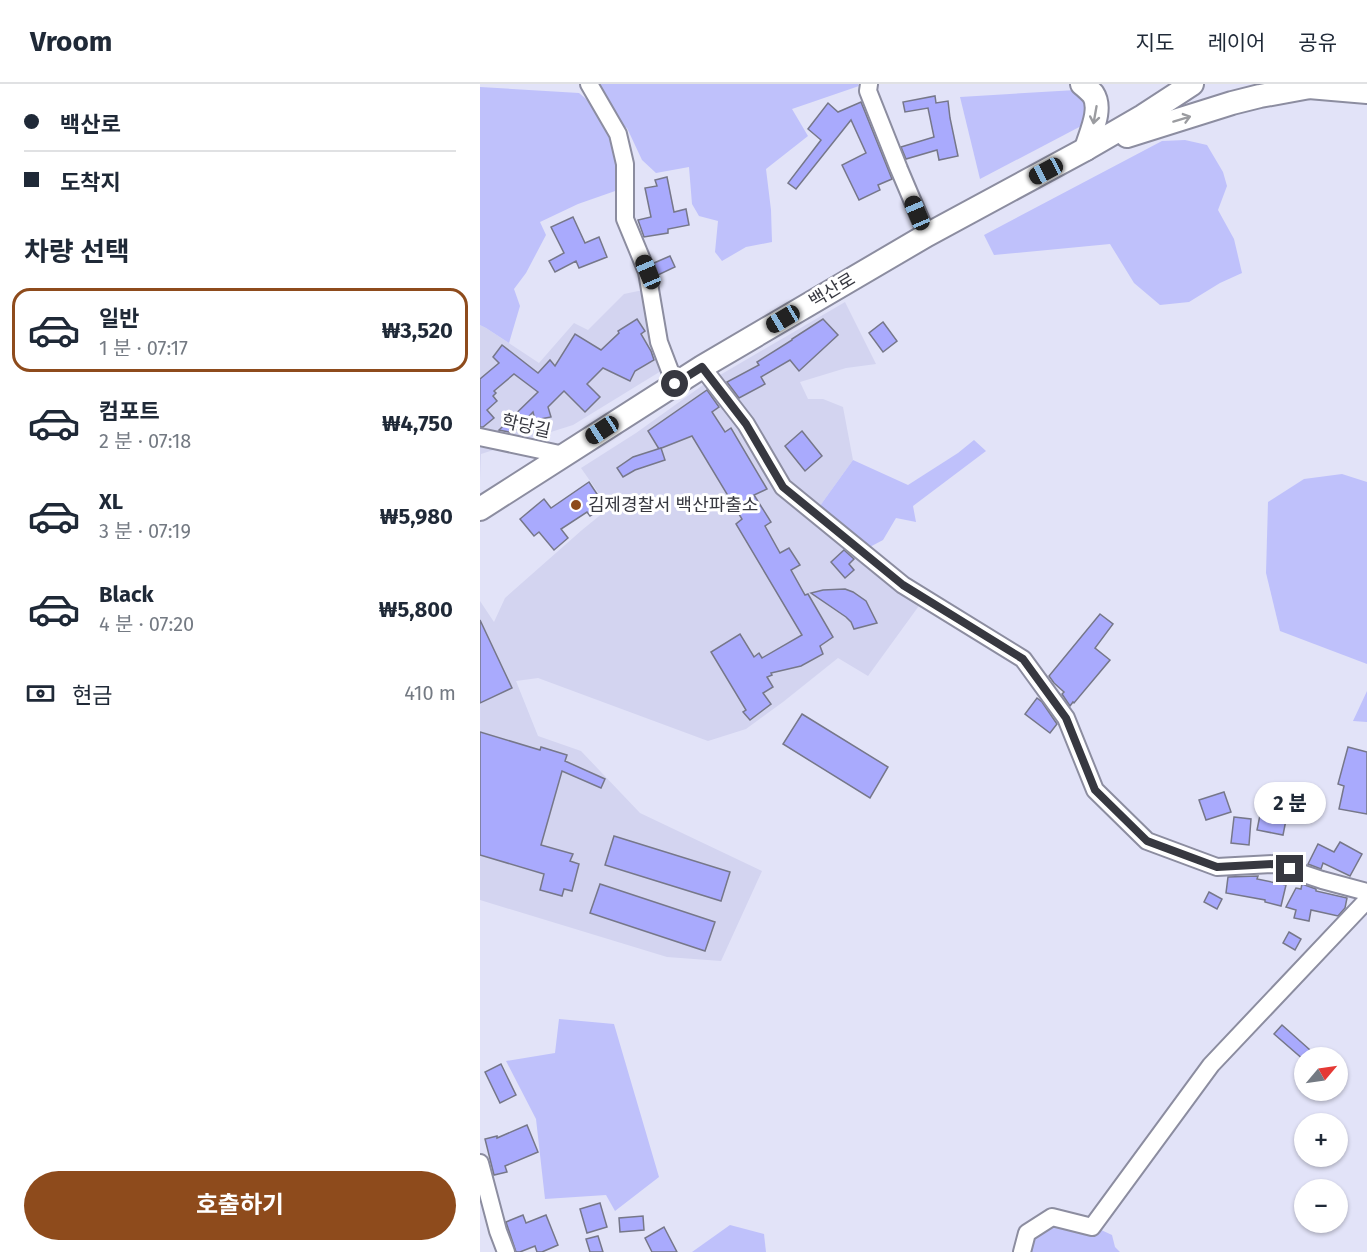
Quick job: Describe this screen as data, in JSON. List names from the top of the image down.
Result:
{
  "streets": {
    "main road": ["백산로"],
    "street": ["학당길"]
  },
  "crossings": [
    ["백산로", "학당길"]
  ],
  "places": ["김제경찰서 백산파출소"],
  "north": "top right",
  "page": {
    "header": "Vroom",
    "nav": ["지도", "레이어", "공유"],
    "banner": ["백산로", "도착지"],
    "heading": "차량 선택",
    "list": [
      {
        "name": "일반",
        "note": "1 분 · 07:17",
        "value": "₩3,520"
      },
      {
        "name": "컴포트",
        "note": "2 분 · 07:18",
        "value": "₩4,750"
      },
      {
        "name": "XL",
        "note": "3 분 · 07:19",
        "value": "₩5,980"
      },
      {
        "name": "Black",
        "note": "4 분 · 07:20",
        "value": "₩5,800"
      }
    ],
    "pay": ["현금", "410 m"],
    "bubble": "2 분",
    "map_buttons": ["+", "−"],
    "buttons": "호출하기"
  }
}
